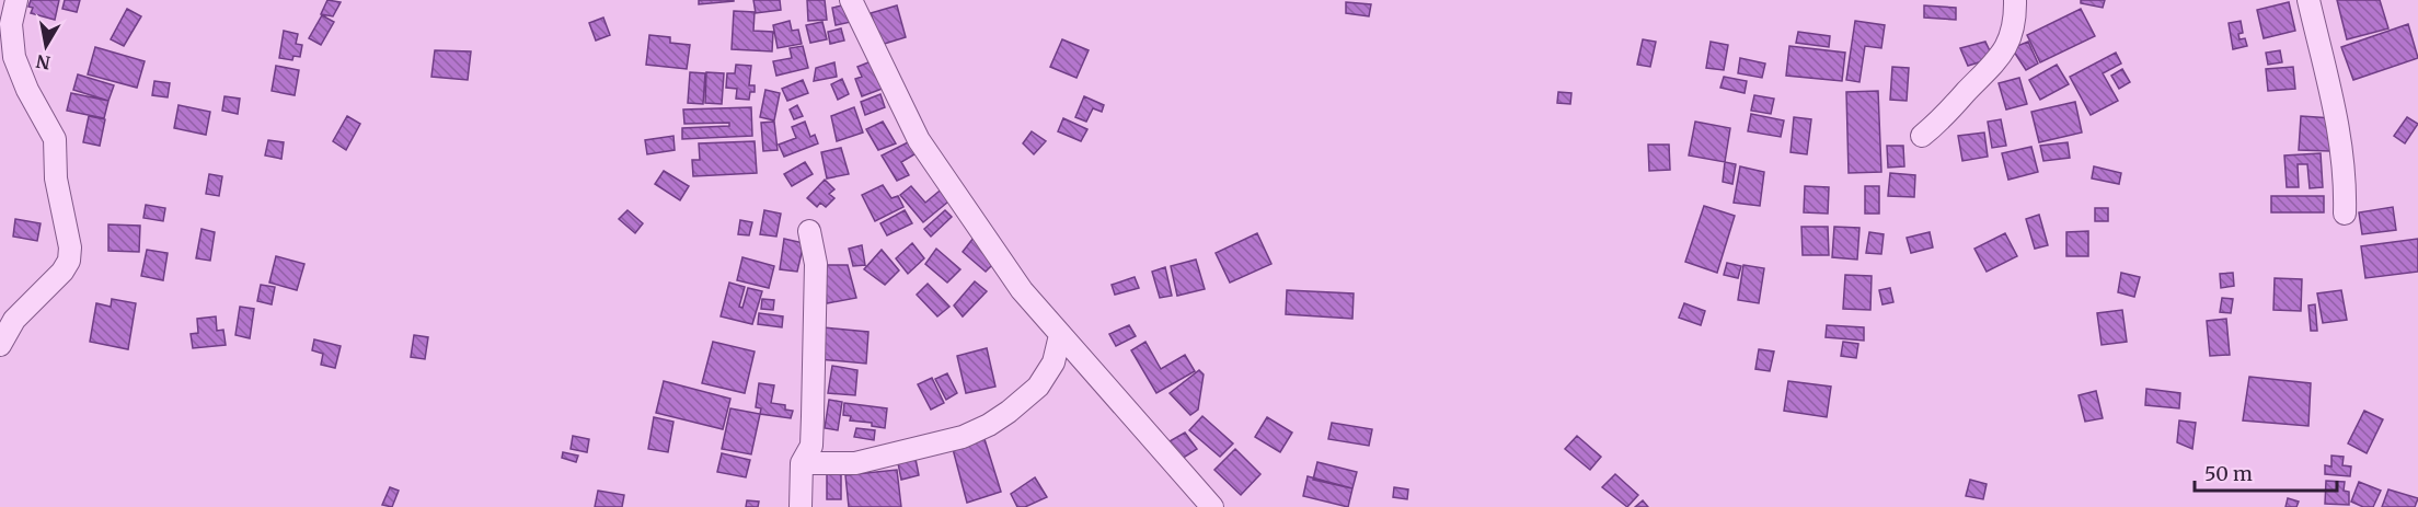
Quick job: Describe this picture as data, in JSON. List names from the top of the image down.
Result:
{
  "scale_bar": "50 m",
  "north": "bottom"
}
